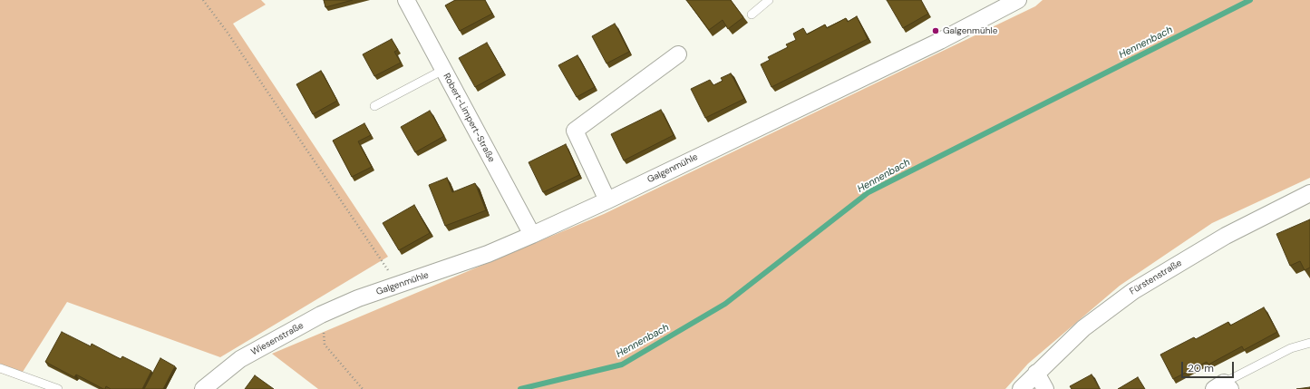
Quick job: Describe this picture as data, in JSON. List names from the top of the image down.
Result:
{
  "streets": {
    "street": [
      "Robert-Limpert-Straße",
      "Galgenmühle",
      "Fürstenstraße",
      "Wiesenstraße"
    ]
  },
  "crossings": [
    ["Robert-Limpert-Straße", "Galgenmühle"],
    ["Galgenmühle", "Wiesenstraße"]
  ],
  "water": ["Hennenbach"],
  "places": ["Galgenmühle"],
  "scale_bar": "20 m"
}
